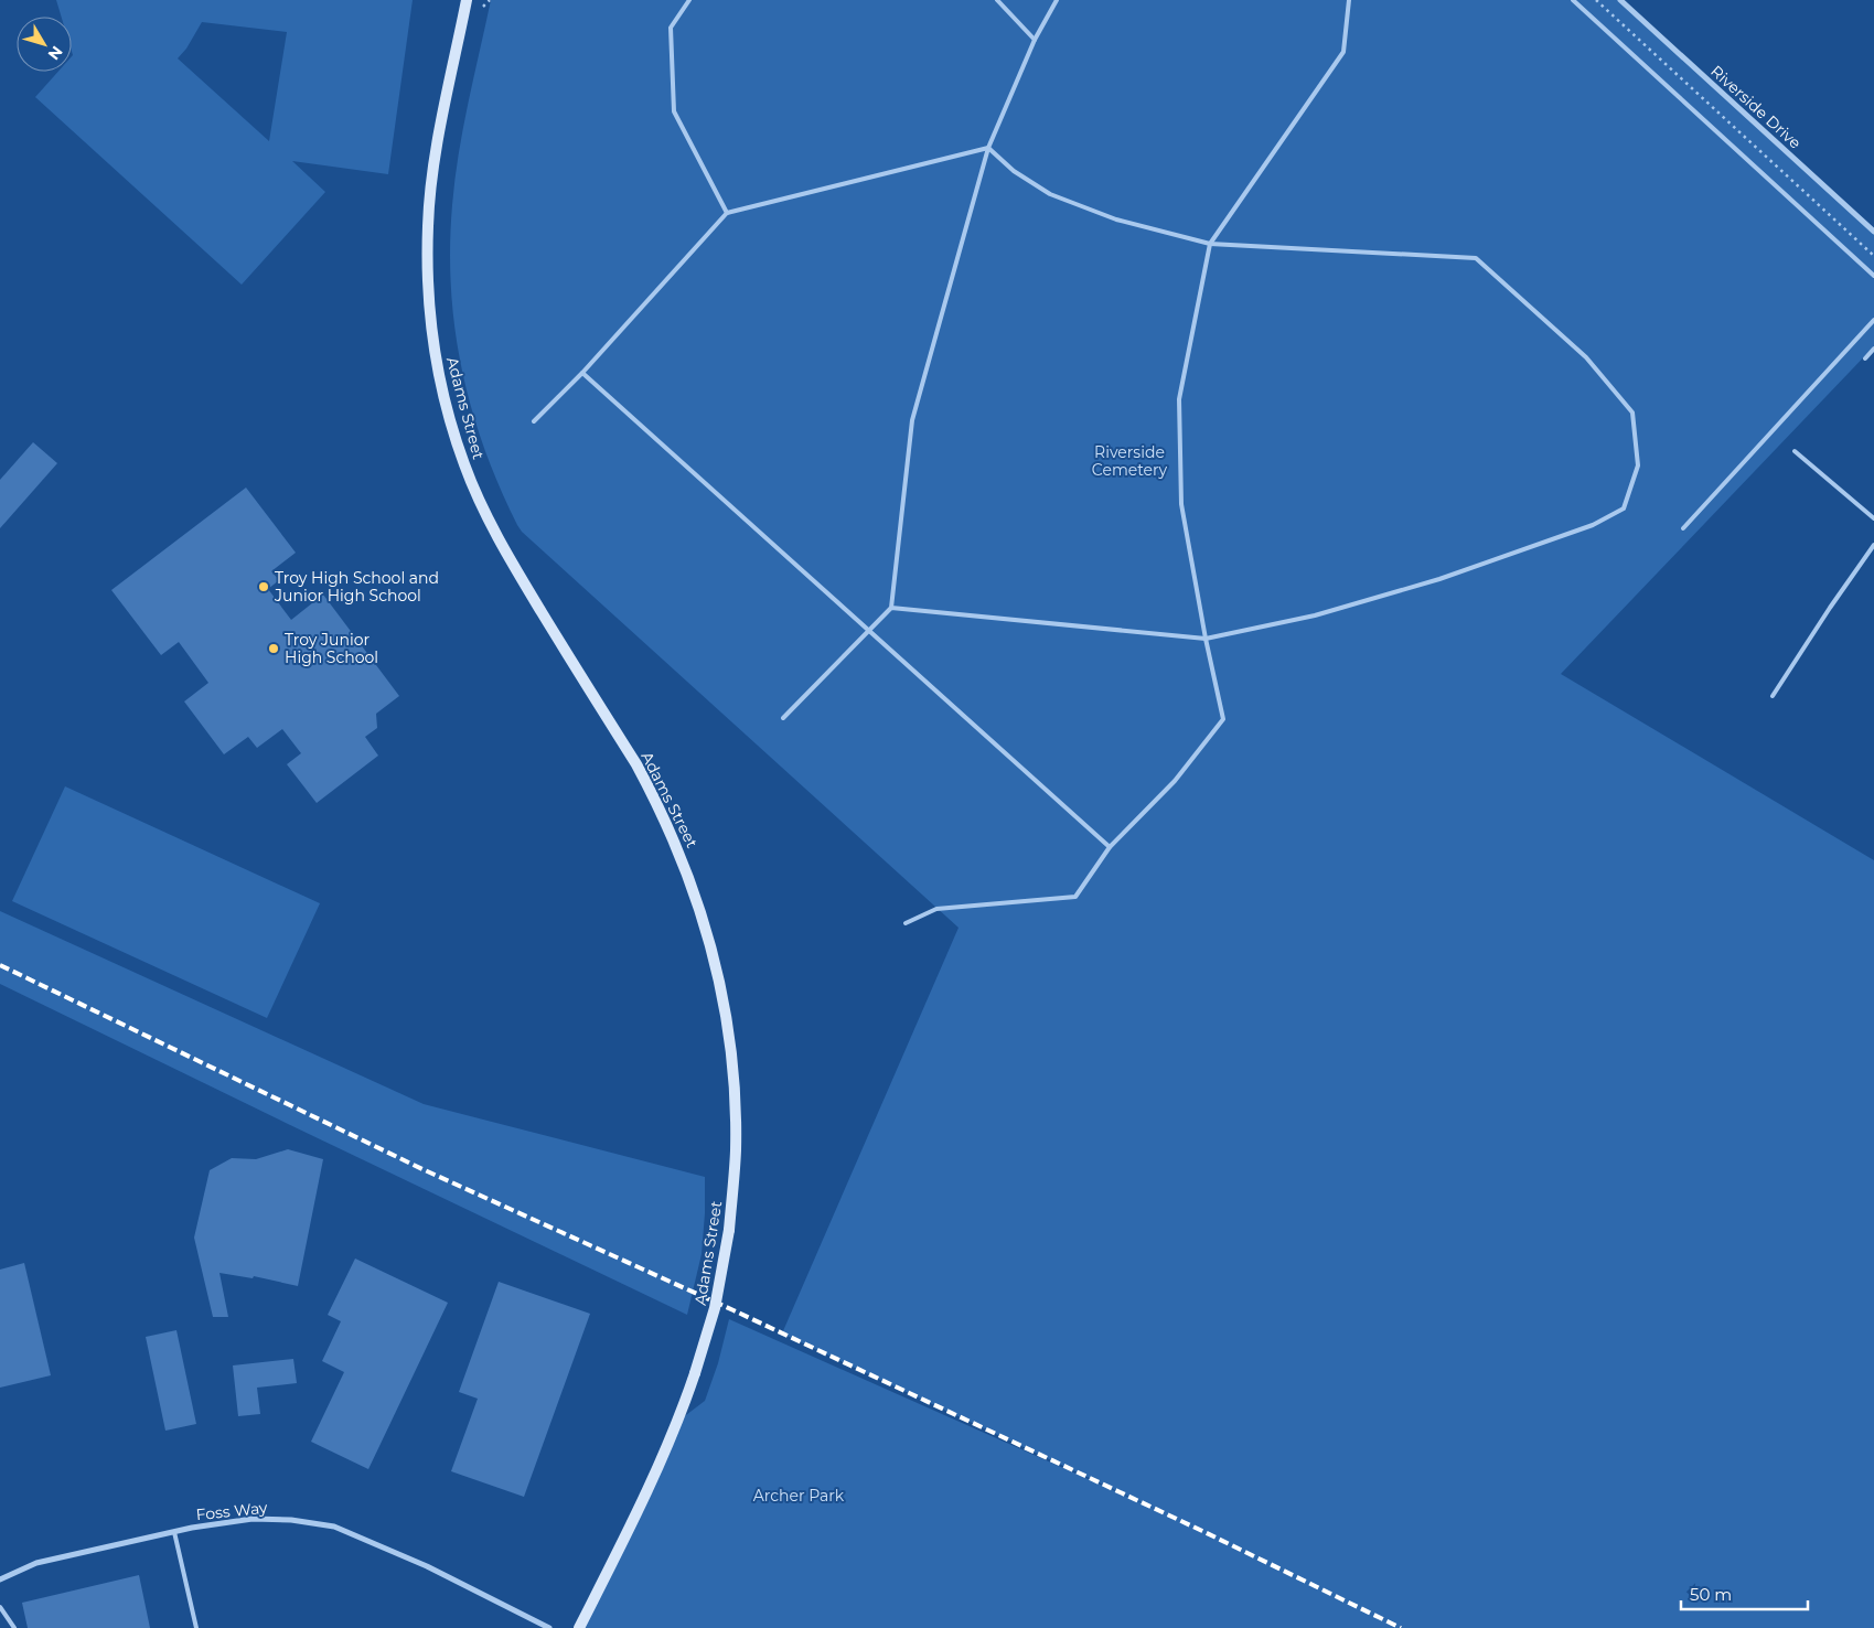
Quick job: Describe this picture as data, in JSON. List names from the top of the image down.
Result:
{
  "streets": {
    "street": ["Riverside Drive", "Adams Street", "Foss Way"]
  },
  "parks": ["Riverside Cemetery", "Archer Park"],
  "places": ["Troy High School and Junior High School", "Troy Junior High School"],
  "scale_bar": "50 m",
  "north": "bottom right"
}
